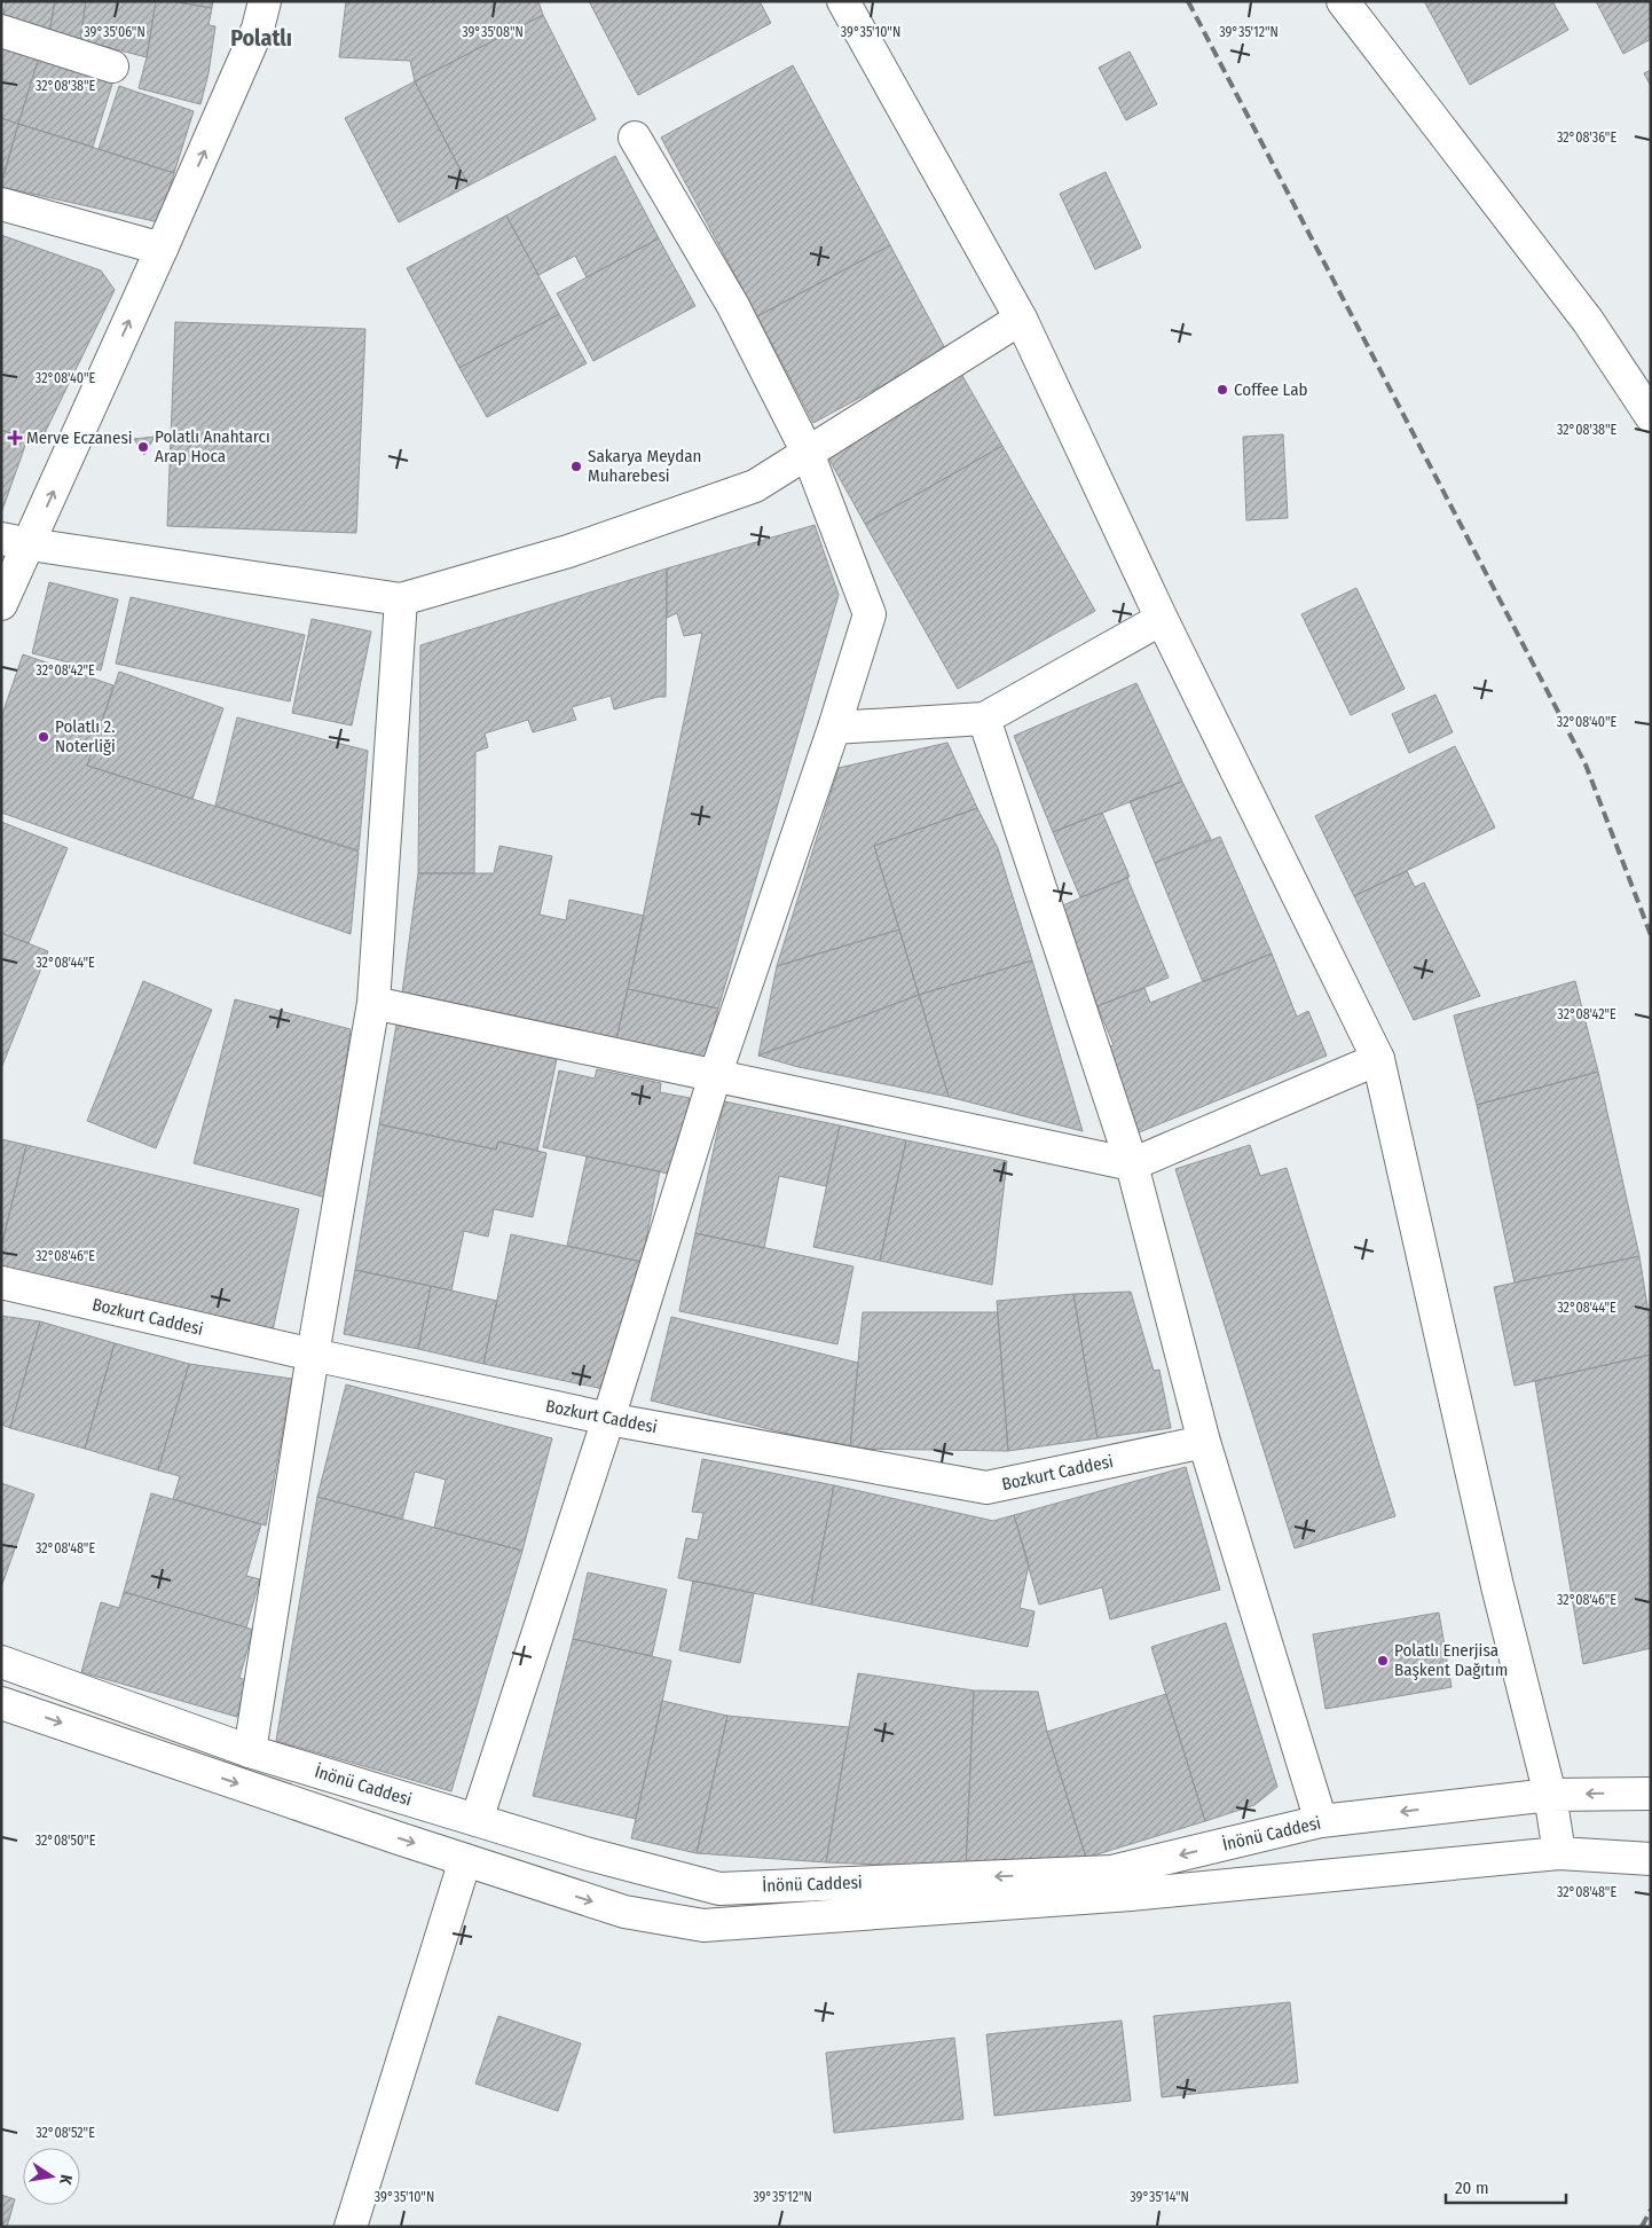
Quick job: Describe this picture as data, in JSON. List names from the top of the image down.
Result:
{
  "streets": {
    "street": ["Bozkurt Caddesi", "İnönü Caddesi"]
  },
  "districts": ["Polatlı"],
  "places": {
    "other": [
      "Coffee Lab",
      "Polatlı Anahtarcı Arap Hoca",
      "Sakarya Meydan Muharebesi",
      "Polatlı 2. Noterliği",
      "Polatlı Enerjisa Başkent Dağıtım"
    ],
    "health": ["Merve Eczanesi"]
  },
  "scale_bar": "20 m",
  "north": "right",
  "coordinates": [
    "39°35'06\"N",
    "39°35'08\"N",
    "39°35'10\"N",
    "39°35'12\"N",
    "32°08'38\"E",
    "32°08'36\"E",
    "32°08'40\"E",
    "32°08'42\"E",
    "32°08'44\"E",
    "32°08'46\"E",
    "32°08'48\"E",
    "32°08'50\"E",
    "32°08'52\"E",
    "39°35'14\"N"
  ]
}
